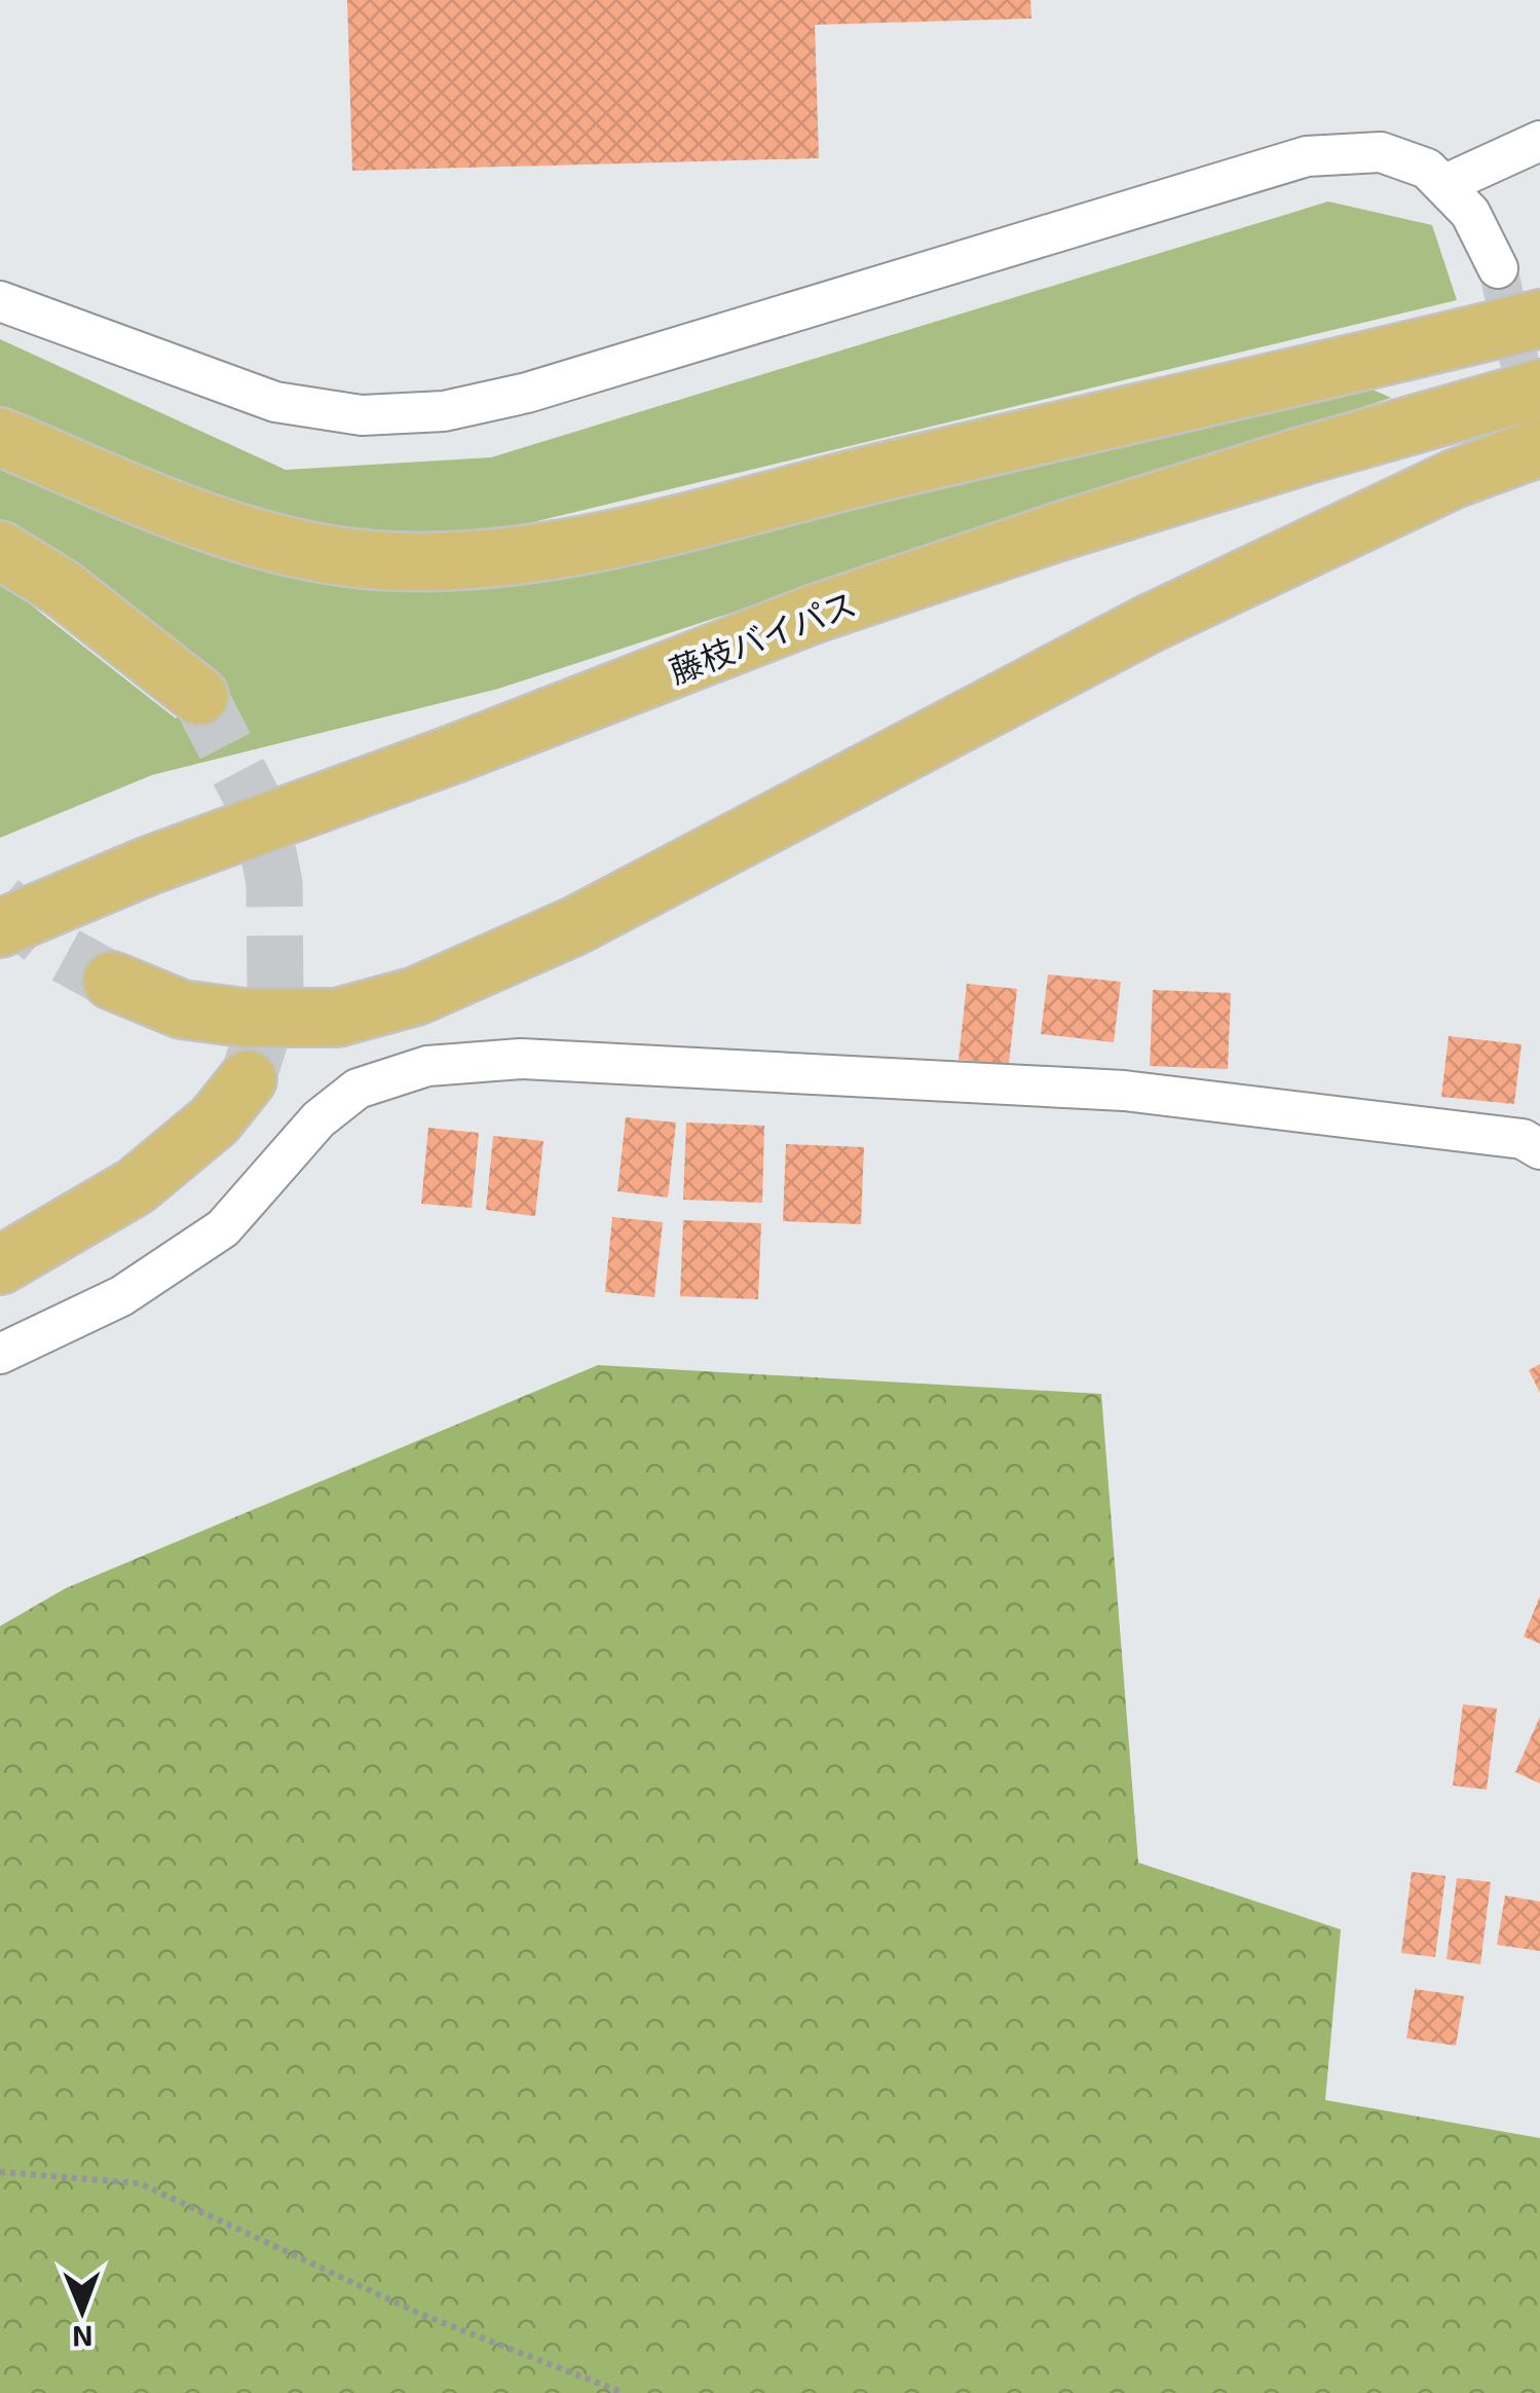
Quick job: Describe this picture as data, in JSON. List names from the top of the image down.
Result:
{
  "streets": {
    "highway": ["藤枝バイパス"]
  },
  "north": "bottom"
}
